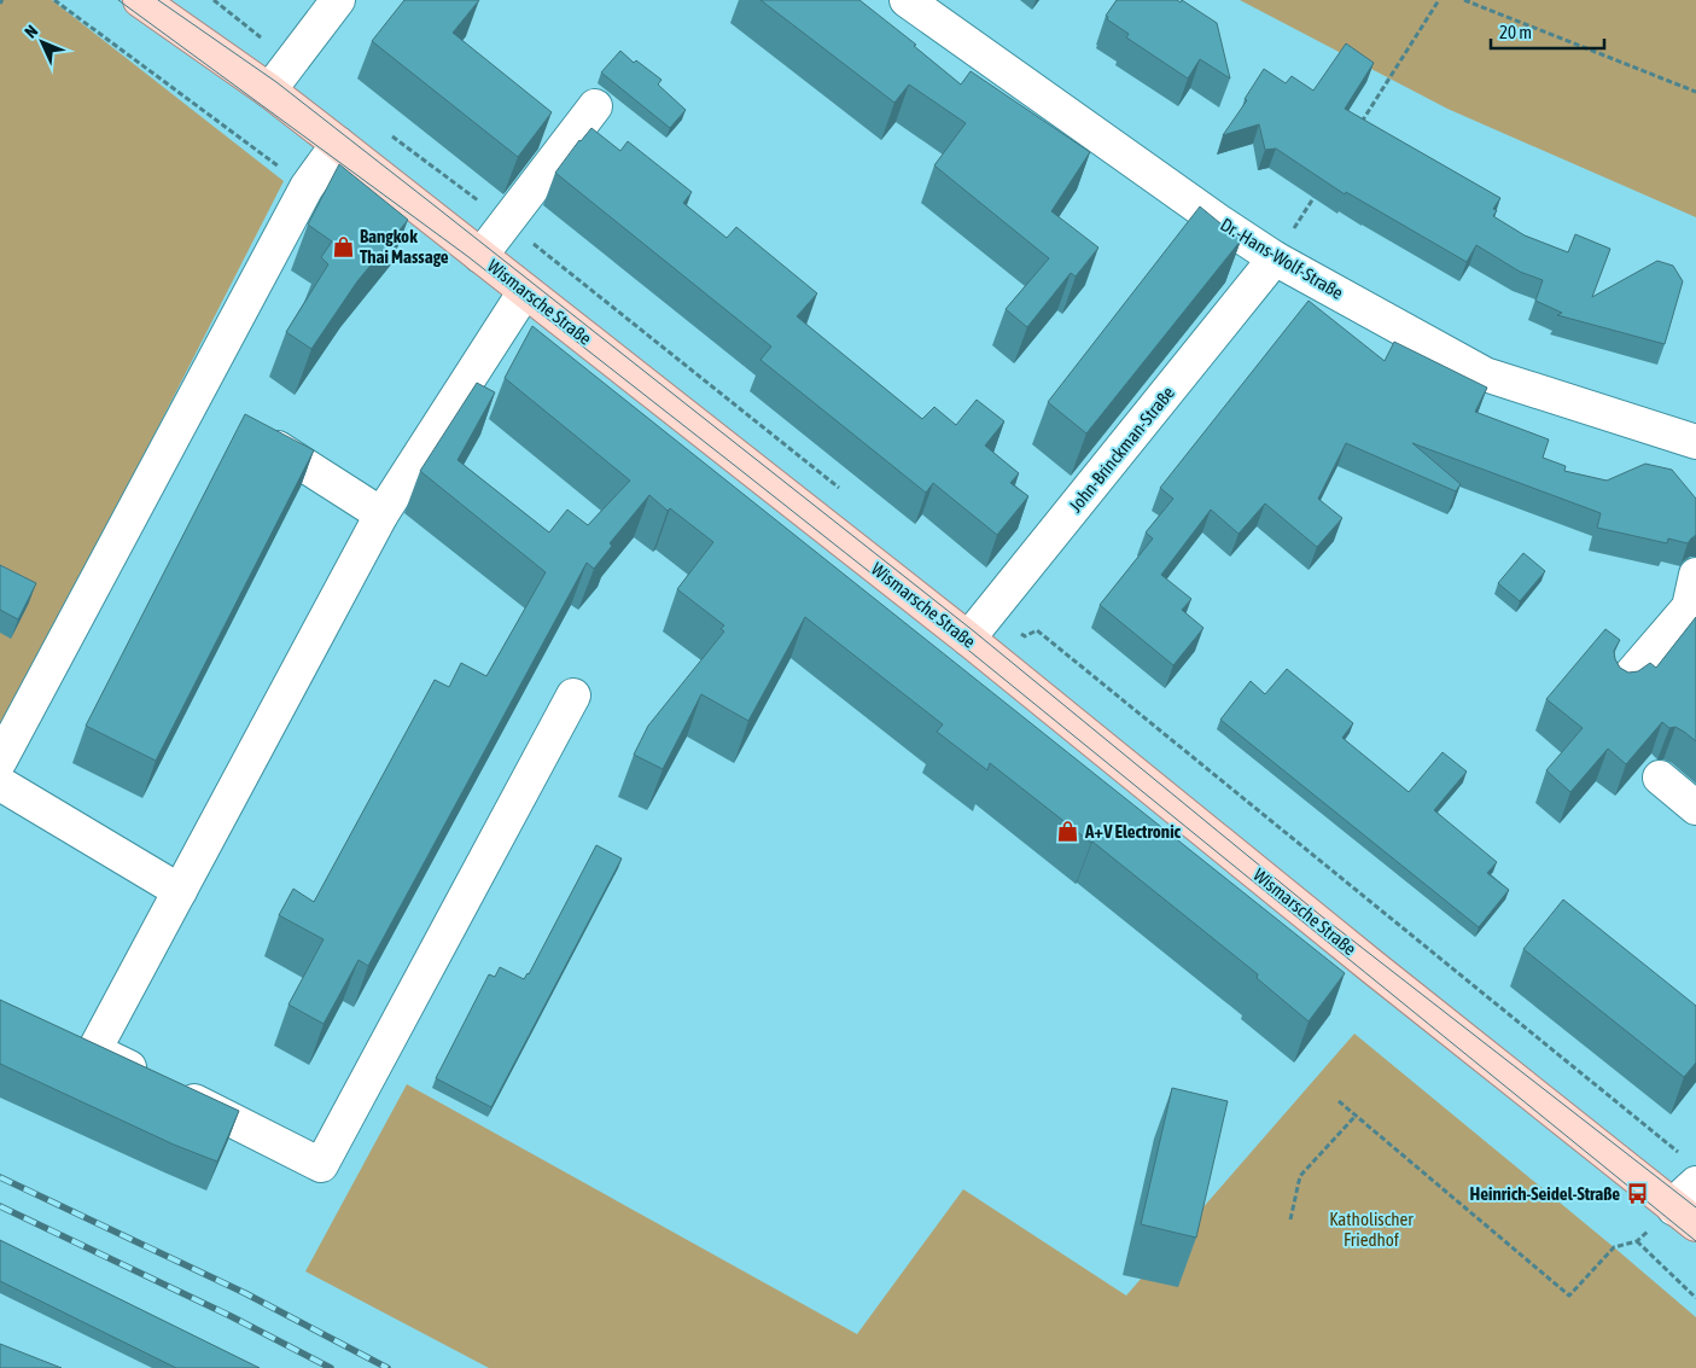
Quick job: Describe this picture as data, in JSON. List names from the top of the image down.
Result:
{
  "streets": {
    "main road": ["Wismarsche Straße"],
    "street": ["Dr.-Hans-Wolf-Straße", "John-Brinckman-Straße"]
  },
  "crossings": [
    ["Dr.-Hans-Wolf-Straße", "John-Brinckman-Straße"],
    ["Wismarsche Straße", "John-Brinckman-Straße"]
  ],
  "parks": ["Katholischer Friedhof"],
  "places": {
    "shop": ["Bangkok Thai Massage", "A+V Electronic"],
    "bus stop": ["Heinrich-Seidel-Straße"]
  },
  "scale_bar": "20 m",
  "north": "top left"
}
